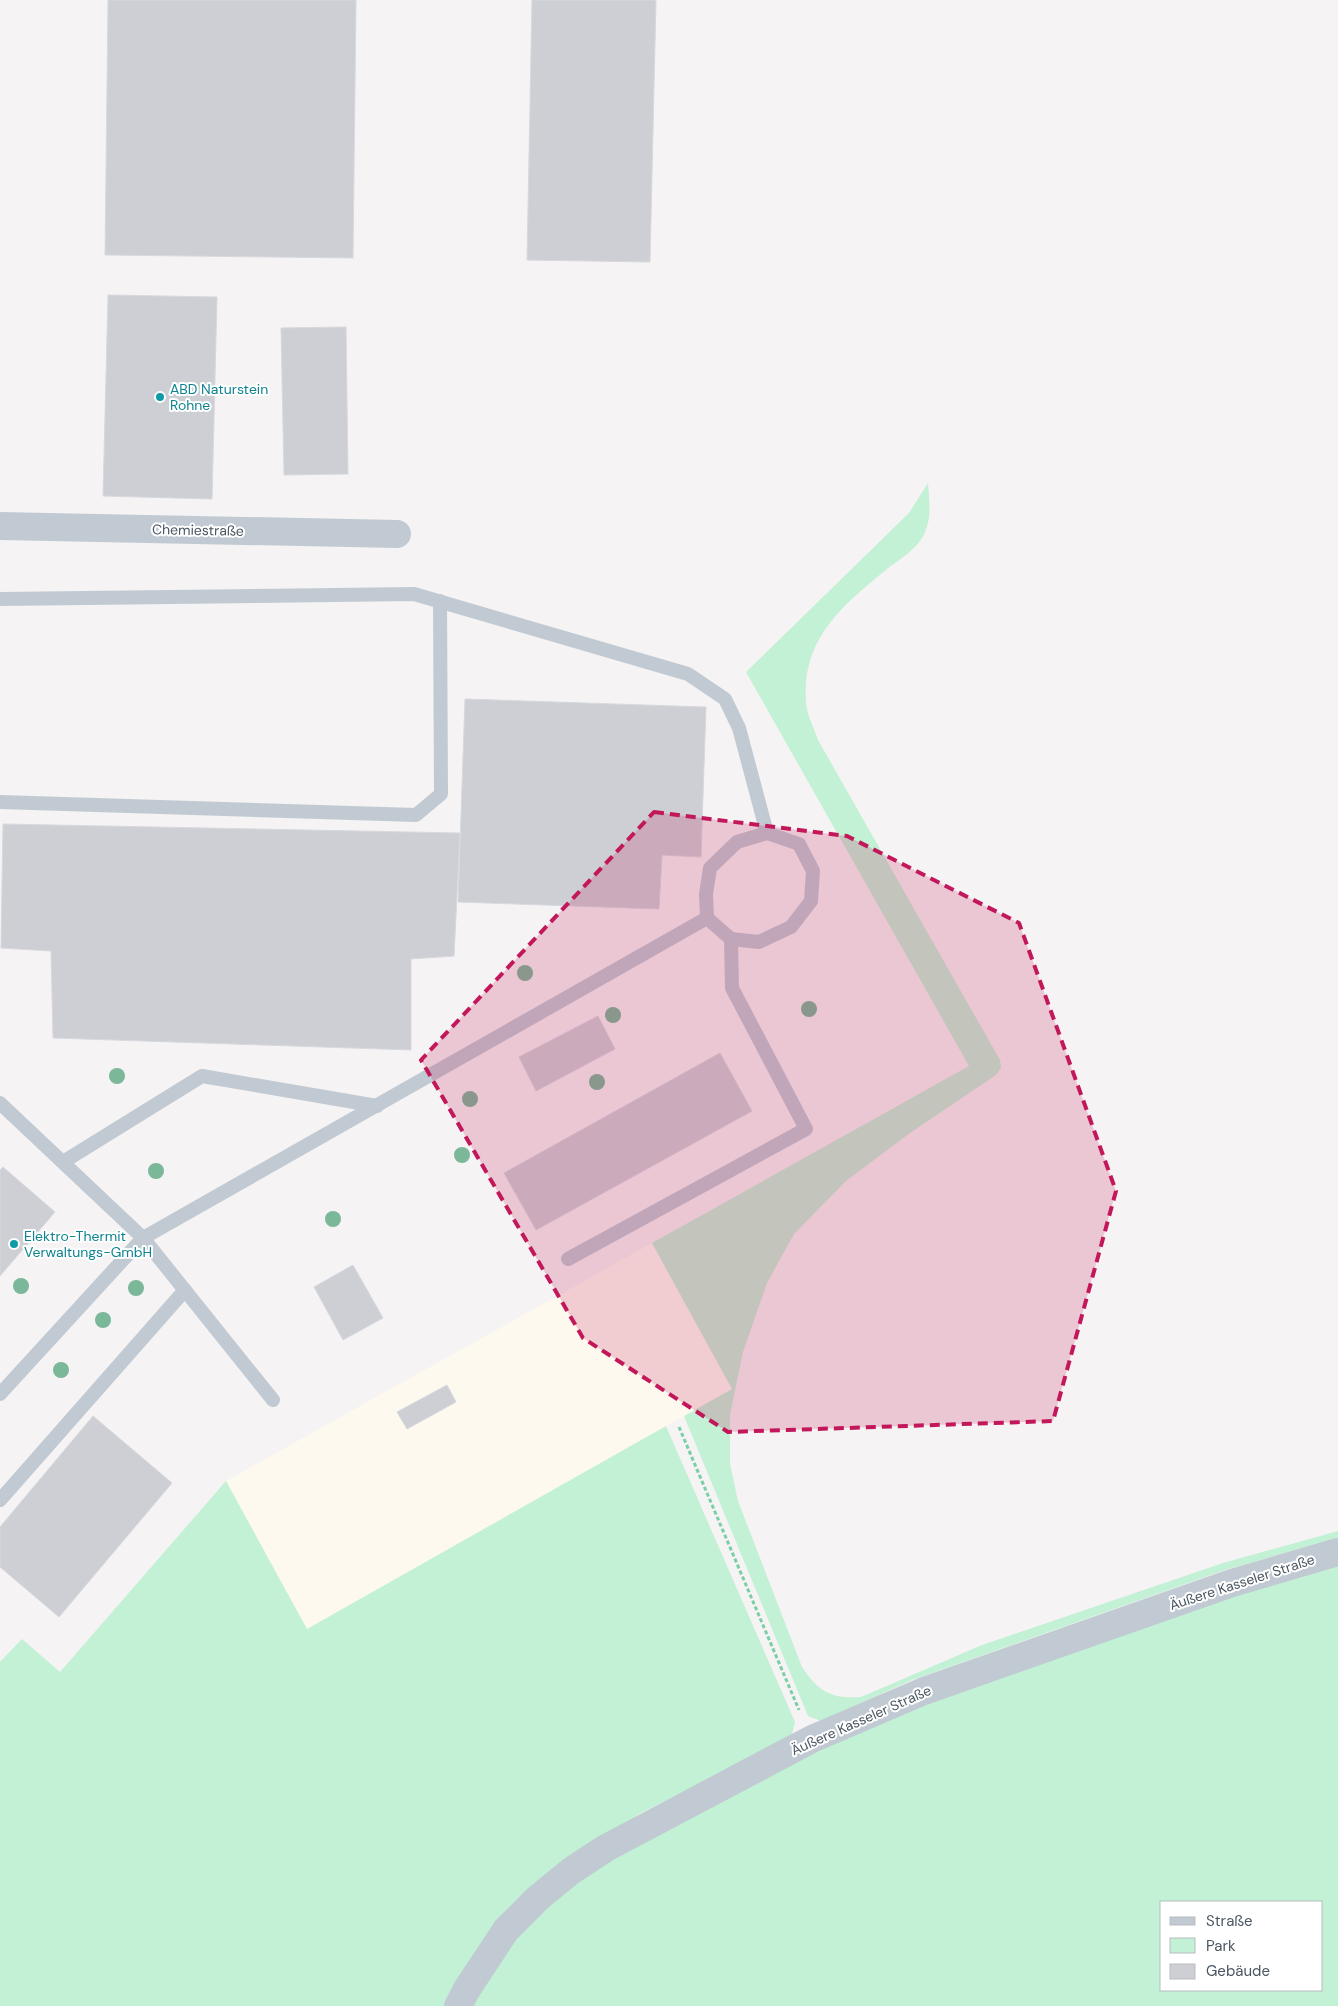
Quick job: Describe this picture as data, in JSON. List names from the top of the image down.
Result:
{
  "streets": {
    "street": ["Chemiestraße", "Äußere Kasseler Straße"]
  },
  "places": ["ABD Naturstein Rohne", "Elektro-Thermit Verwaltungs-GmbH"],
  "legend": ["Straße", "Park", "Gebäude"]
}
